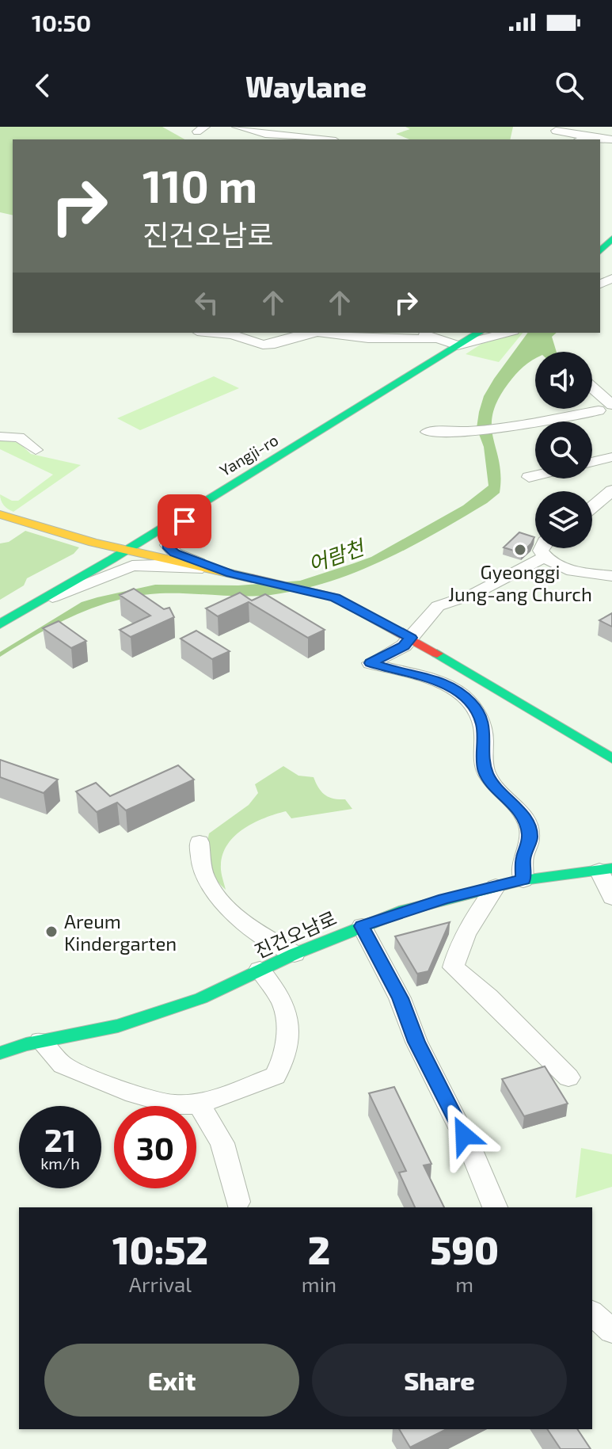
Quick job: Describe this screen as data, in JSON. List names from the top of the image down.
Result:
{
  "streets": {
    "street": ["Yangji-ro", "진건오남로"]
  },
  "water": ["어람천"],
  "places": ["Gyeonggi Jung-ang Church", "Areum Kindergarten"],
  "page": {
    "status": "10:50",
    "header": "Waylane",
    "turn": ["110 m", "진건오남로"],
    "speed": "21 km/h",
    "limit": "30",
    "eta": [
      "10:52",
      "Arrival",
      "2",
      "min",
      "590",
      "m"
    ],
    "buttons": ["Exit", "Share"]
  }
}
